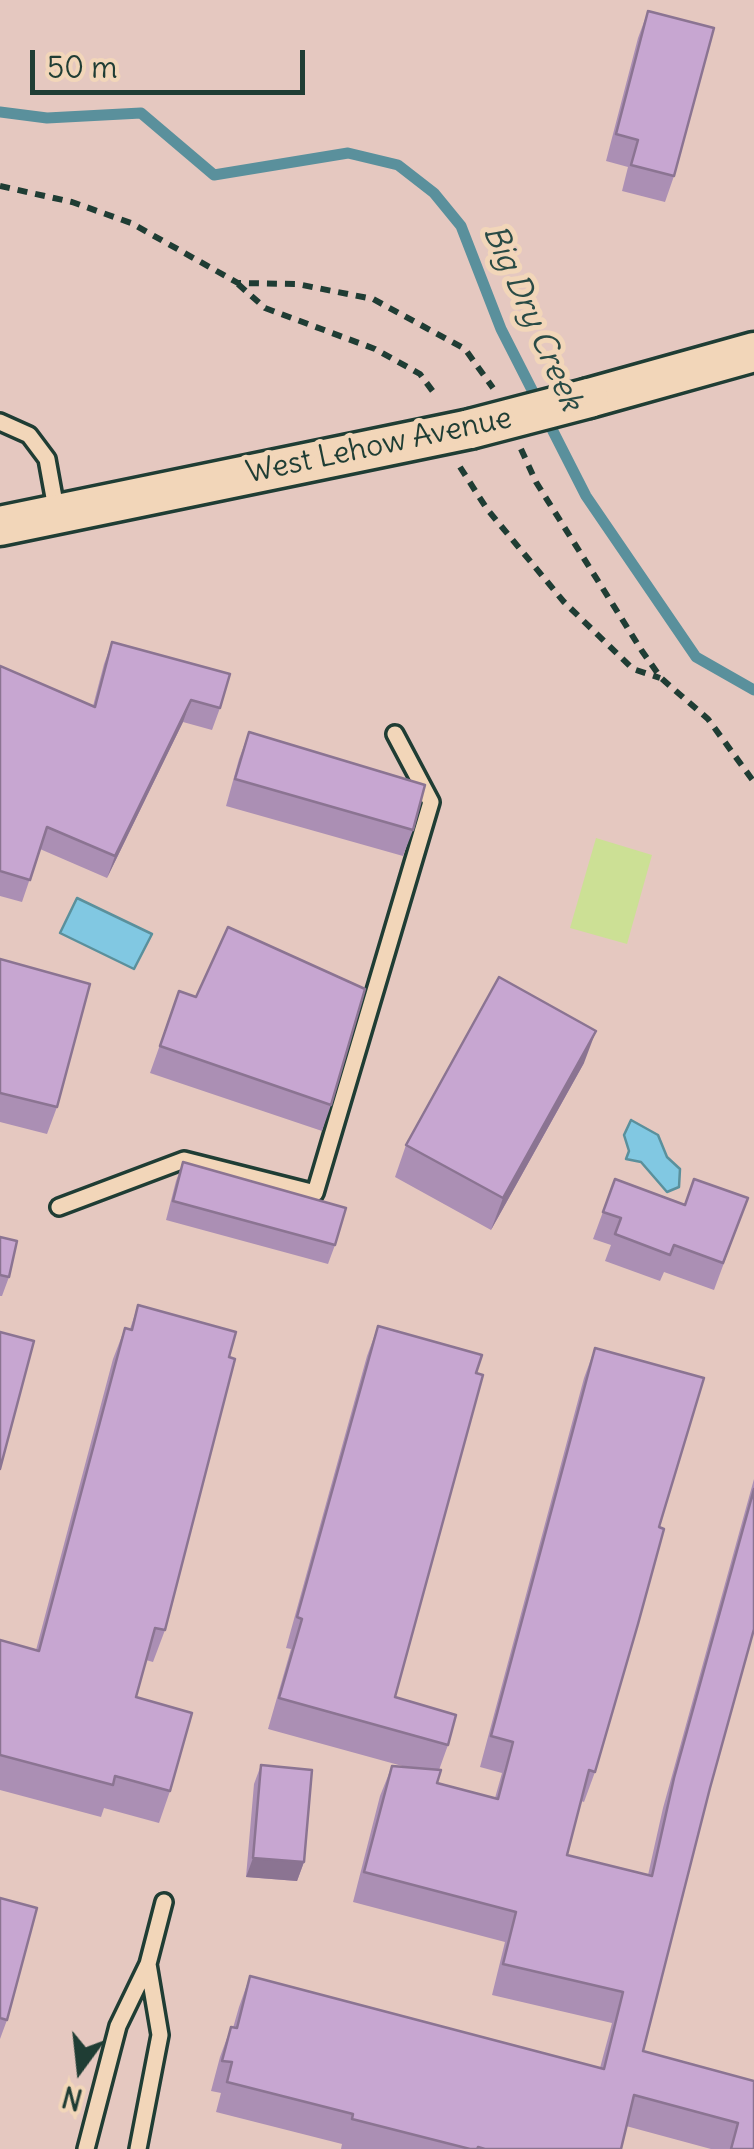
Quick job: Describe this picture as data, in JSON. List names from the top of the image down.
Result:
{
  "streets": {
    "street": ["West Lehow Avenue"]
  },
  "water": ["Big Dry Creek"],
  "scale_bar": "50 m",
  "north": "bottom"
}
